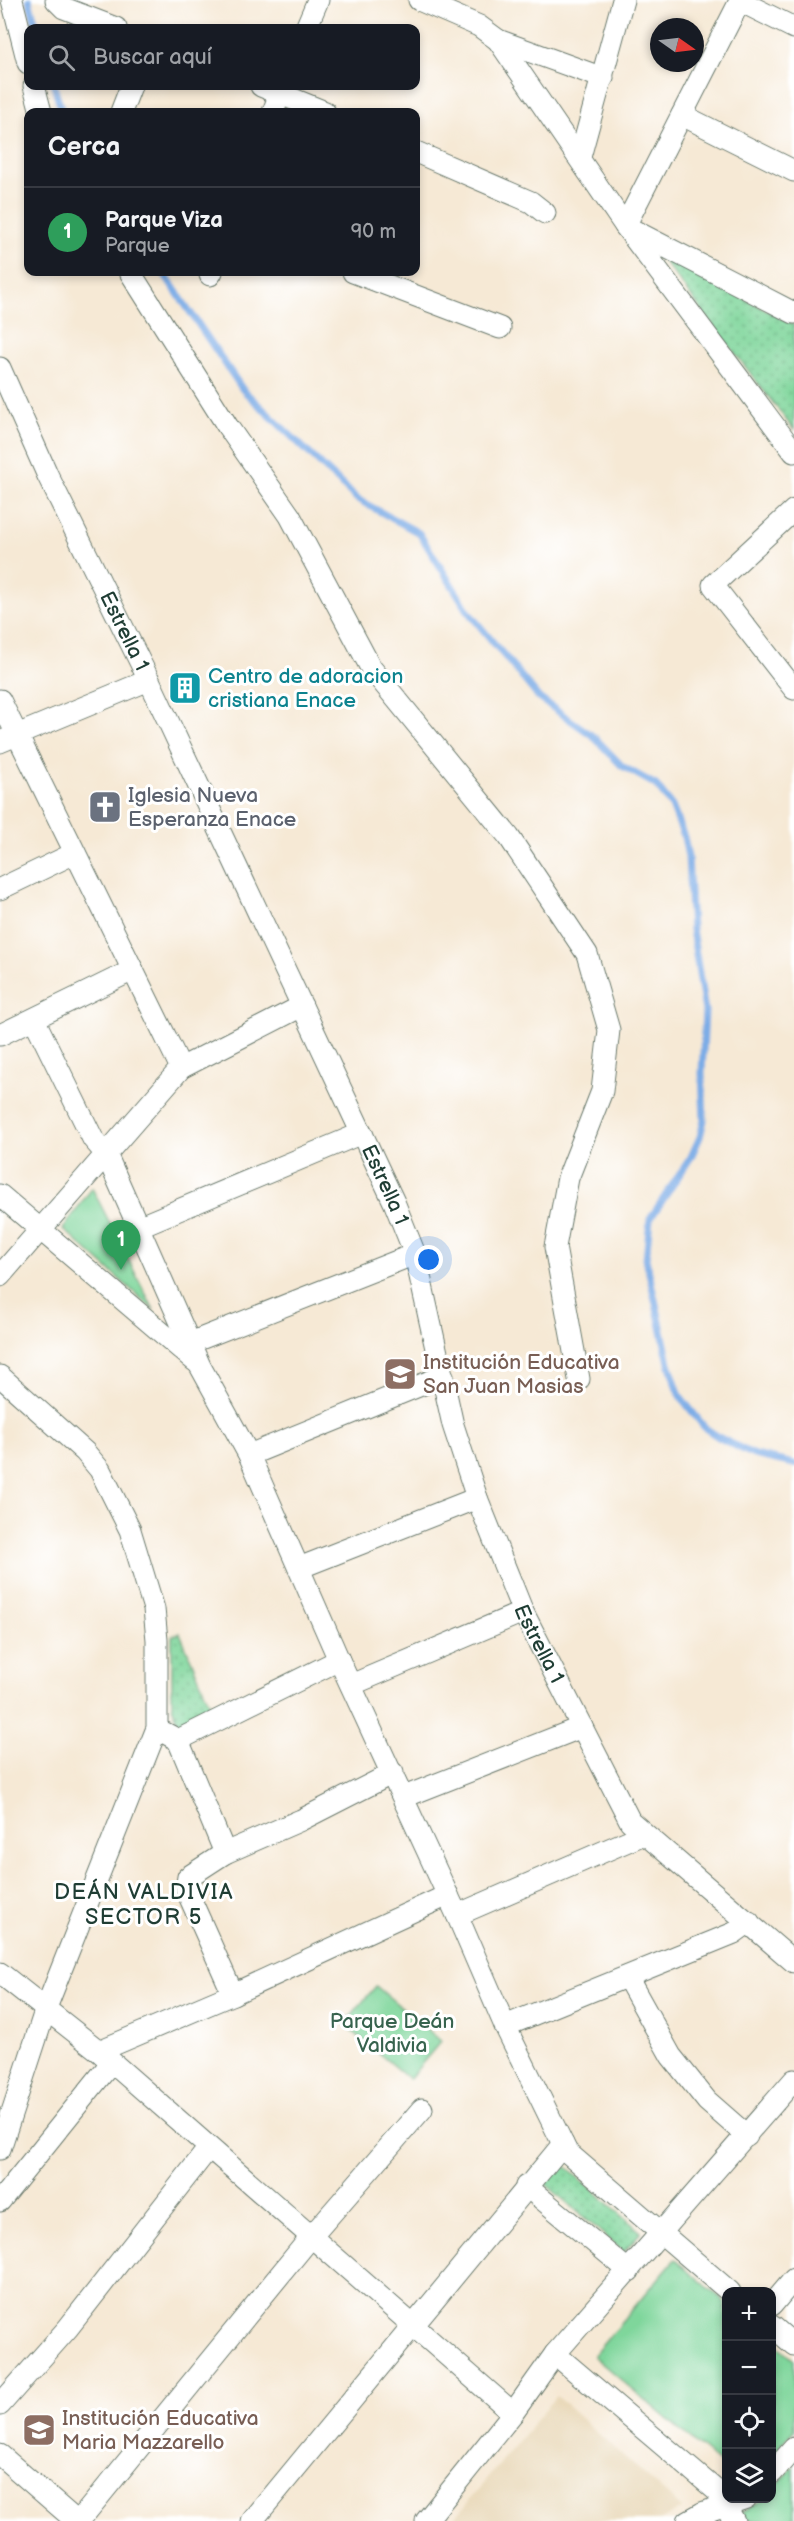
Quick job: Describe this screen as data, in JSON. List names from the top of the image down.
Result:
{
  "streets": {
    "street": ["Estrella 1"]
  },
  "districts": ["DEÁN VALDIVIA SECTOR 5"],
  "parks": ["Parque Deán Valdivia"],
  "places": {
    "building": ["Centro de adoracion cristiana Enace"],
    "church": ["Iglesia Nueva Esperanza Enace"],
    "school or university": ["Institución Educativa San Juan Masias", "Institución Educativa Maria Mazzarello"]
  },
  "north": "right",
  "page": {
    "search": "Buscar aquí",
    "heading": "Cerca",
    "list": [
      {
        "mark": "1",
        "name": "Parque Viza",
        "note": "Parque",
        "value": "90 m"
      }
    ],
    "pins": "1",
    "map_buttons": ["+", "−"]
  }
}
